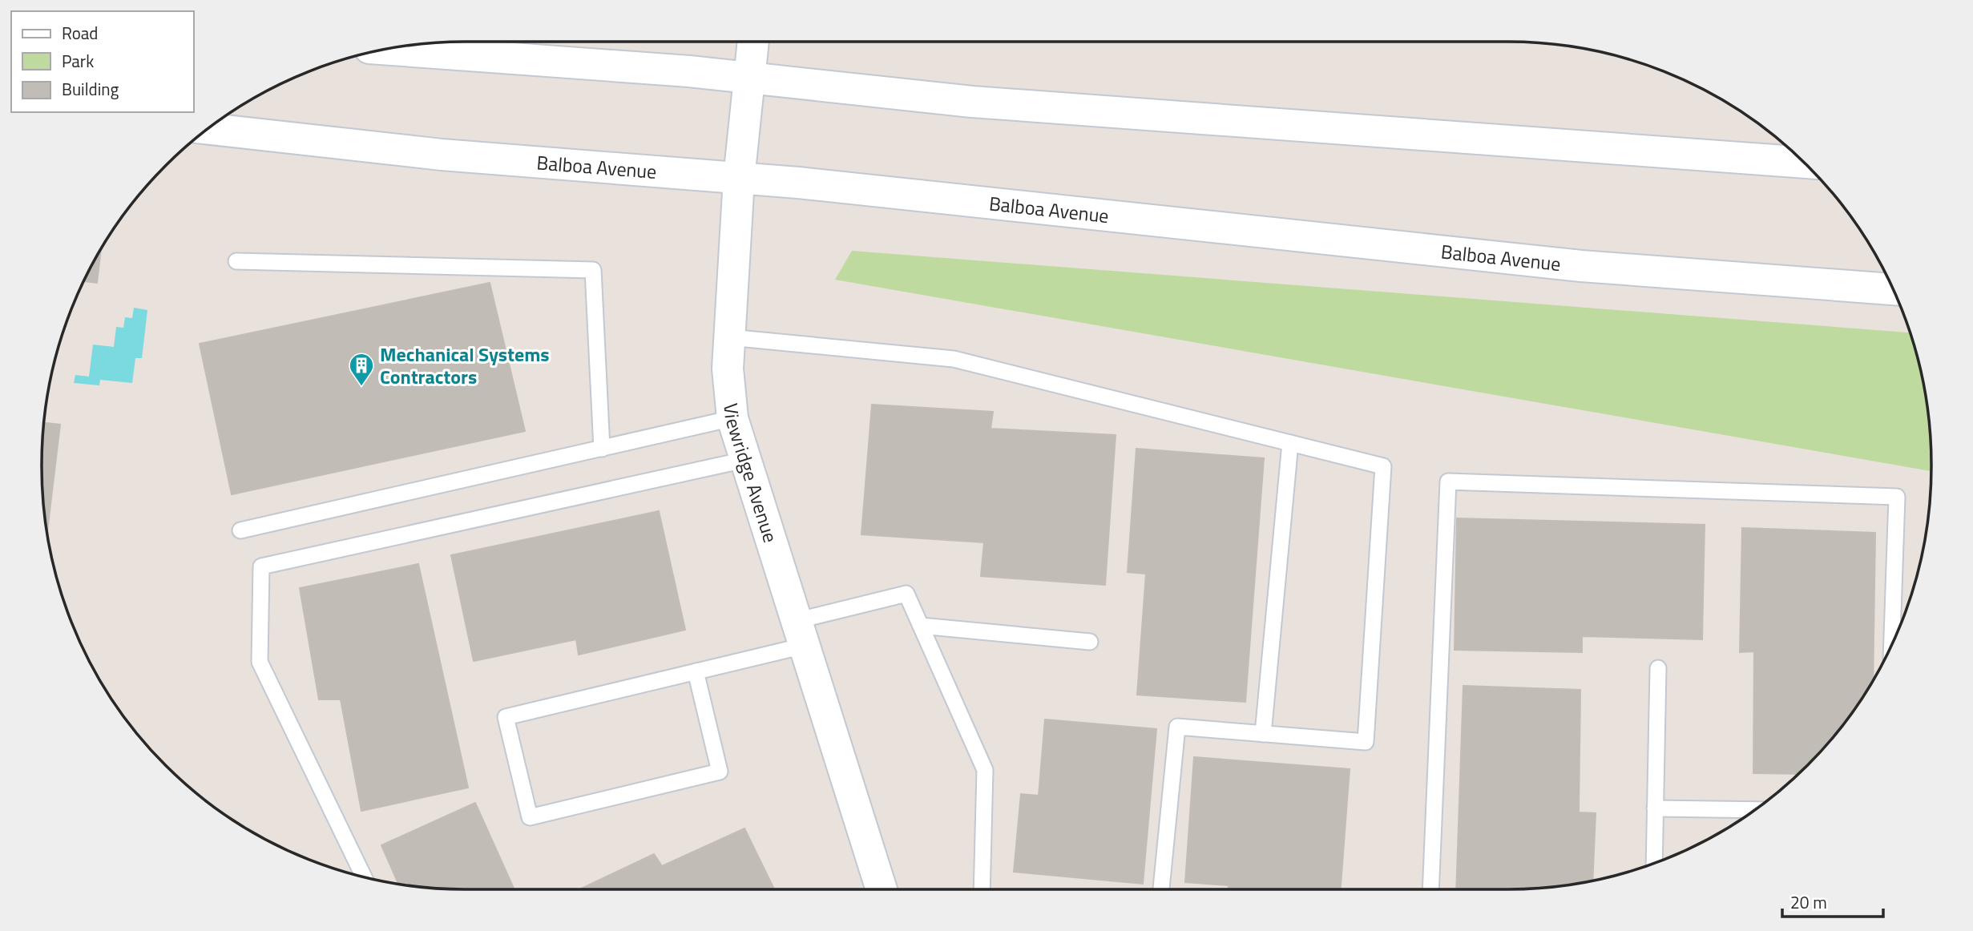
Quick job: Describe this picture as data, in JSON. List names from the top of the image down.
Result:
{
  "streets": {
    "main road": ["Balboa Avenue", "Viewridge Avenue"]
  },
  "crossings": [
    ["Balboa Avenue", "Viewridge Avenue"]
  ],
  "places": {
    "building": ["Mechanical Systems Contractors"]
  },
  "legend": ["Road", "Park", "Building"],
  "scale_bar": "20 m"
}
